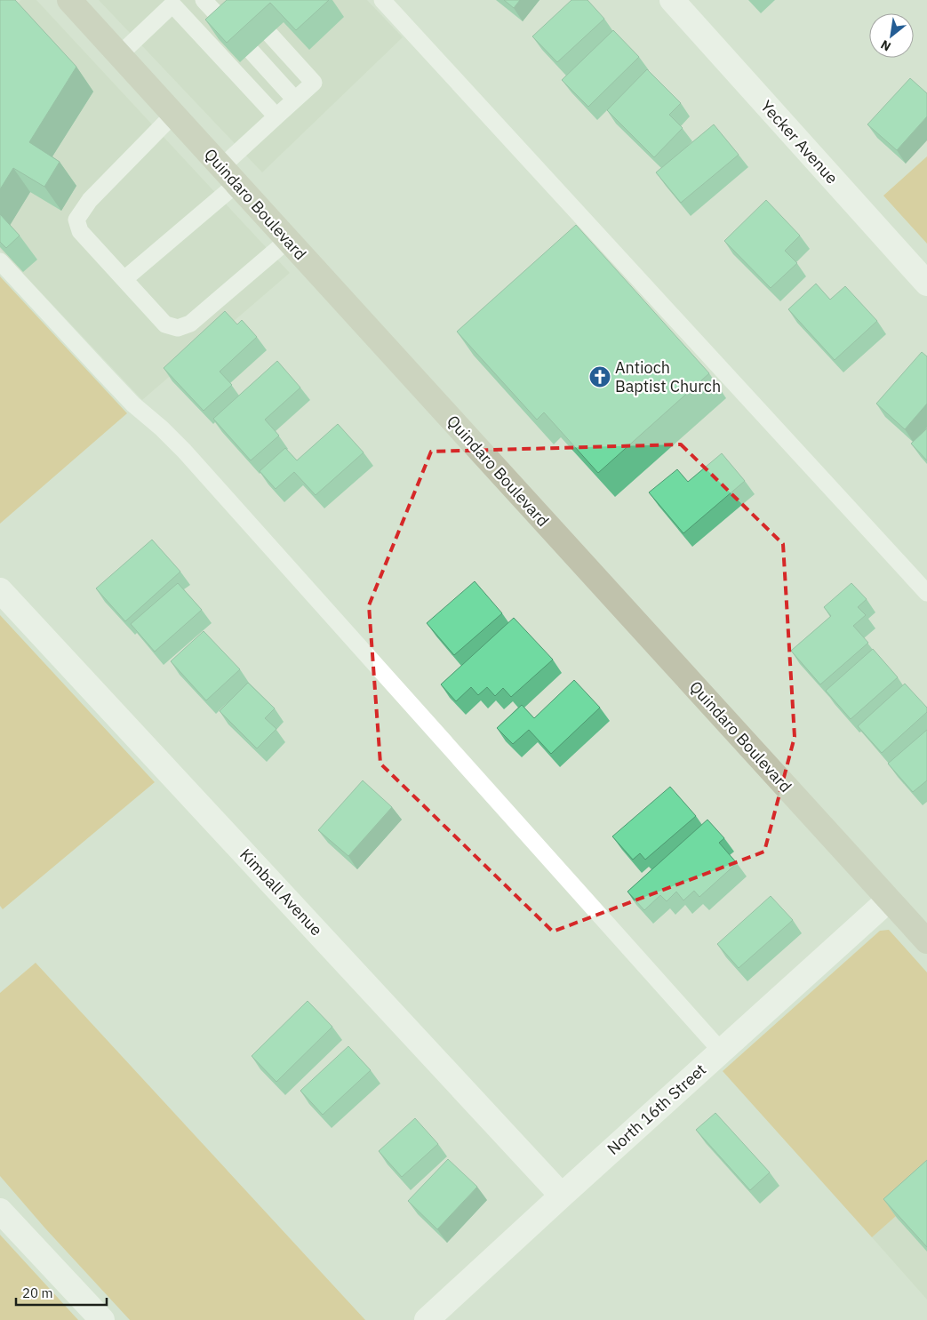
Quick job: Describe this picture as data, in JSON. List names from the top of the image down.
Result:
{
  "streets": {
    "main road": ["Quindaro Boulevard"],
    "street": ["Yecker Avenue", "Kimball Avenue", "North 16th Street"]
  },
  "crossings": [
    ["Quindaro Boulevard", "North 16th Street"],
    ["Kimball Avenue", "North 16th Street"]
  ],
  "places": {
    "church": ["Antioch Baptist Church"]
  },
  "scale_bar": "20 m",
  "north": "bottom left"
}
